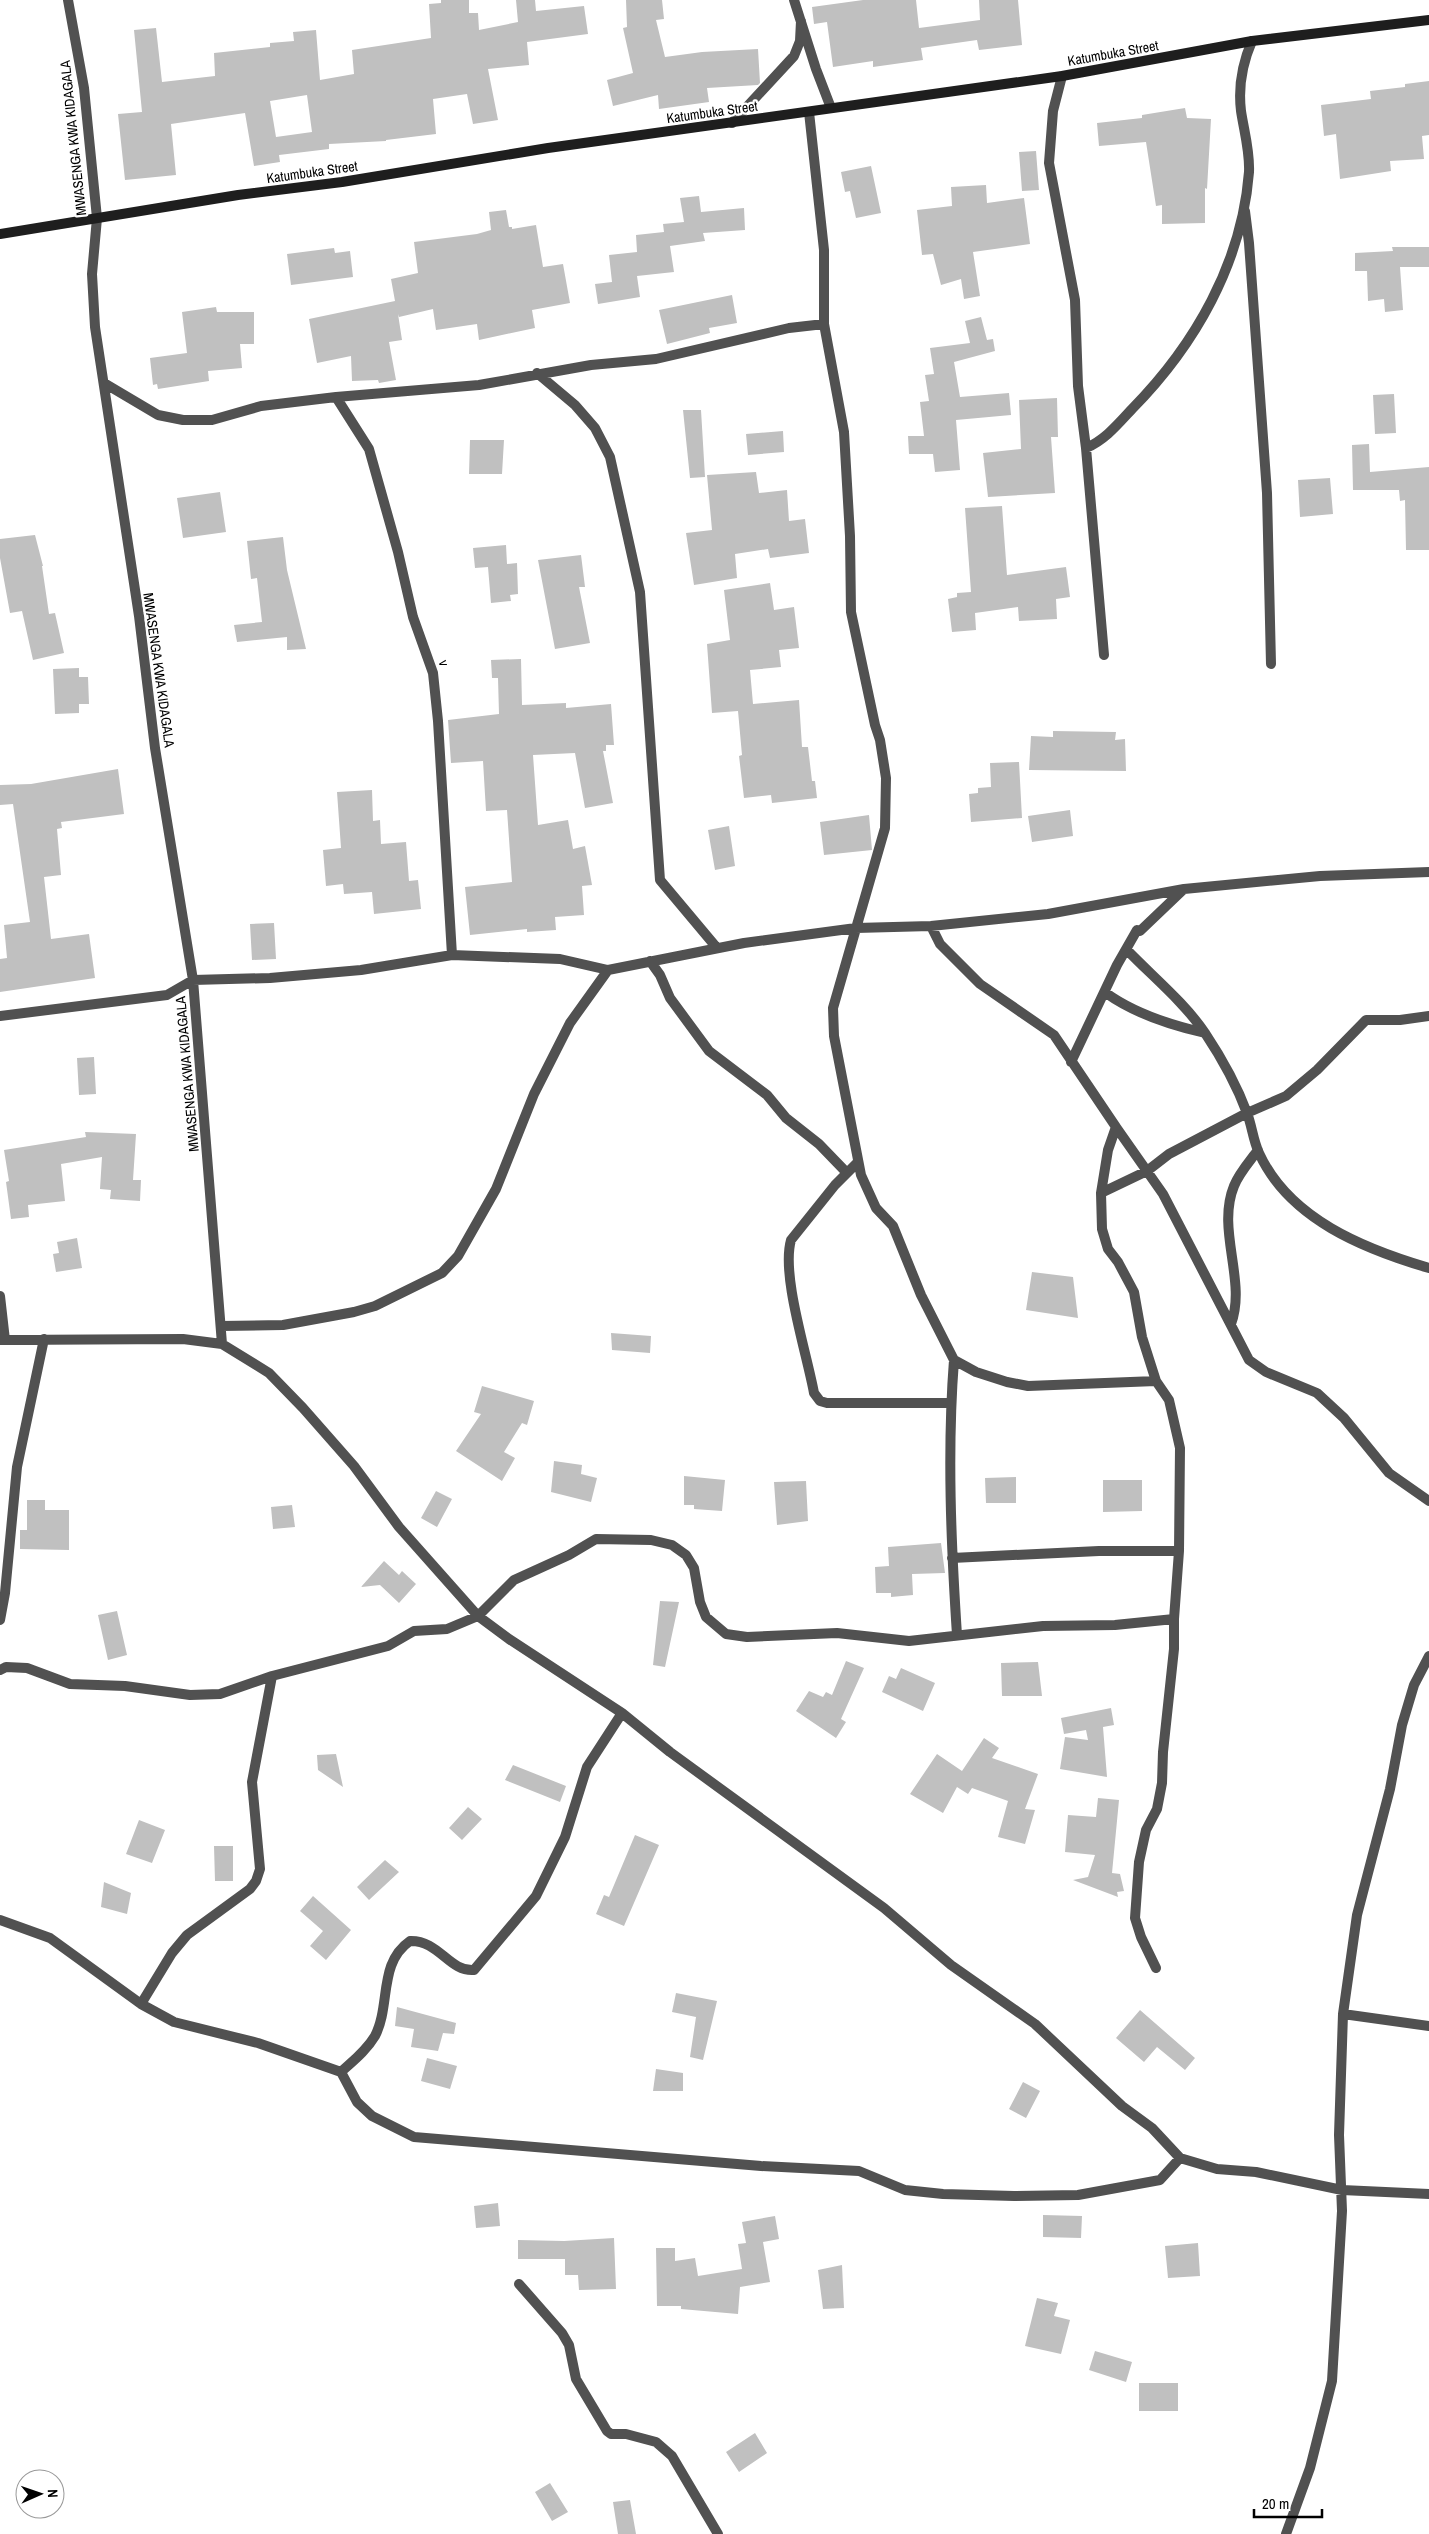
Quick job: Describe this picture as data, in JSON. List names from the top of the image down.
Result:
{
  "streets": {
    "main road": ["Katumbuka Street"],
    "street": ["MWASENGA KWA KIDAGALA", "v"]
  },
  "crossings": [
    ["Katumbuka Street", "MWASENGA KWA KIDAGALA"]
  ],
  "scale_bar": "20 m",
  "north": "right"
}
